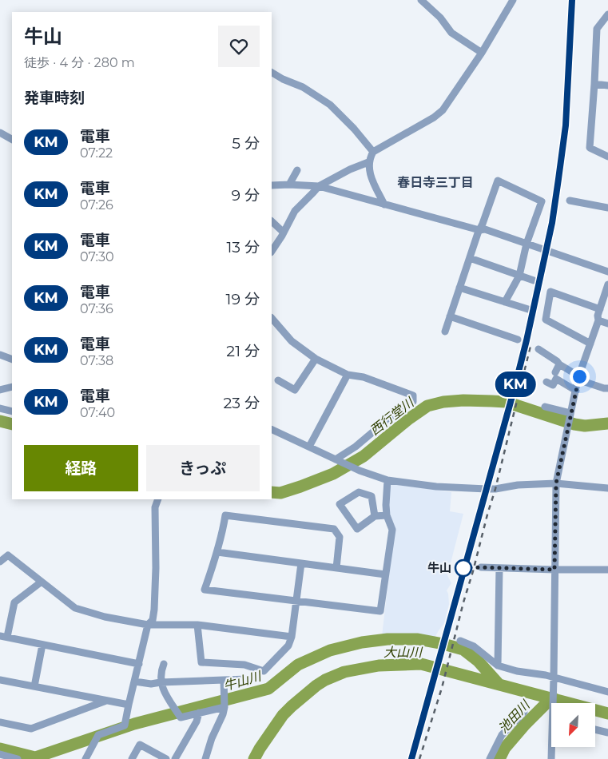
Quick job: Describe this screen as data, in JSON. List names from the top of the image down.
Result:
{
  "districts": ["春日寺三丁目"],
  "water": [
    "西行堂川",
    "大山川",
    "牛山川",
    "池田川"
  ],
  "places": ["牛山"],
  "north": "bottom left",
  "page": {
    "on_map": "KM",
    "heading": [
      ["牛山", "徒歩 · 4 分 · 280 m"],
      "発車時刻"
    ],
    "list": [
      {
        "mark": "KM",
        "name": "電車",
        "note": "07:22",
        "value": "5 分"
      },
      {
        "mark": "KM",
        "name": "電車",
        "note": "07:26",
        "value": "9 分"
      },
      {
        "mark": "KM",
        "name": "電車",
        "note": "07:30",
        "value": "13 分"
      },
      {
        "mark": "KM",
        "name": "電車",
        "note": "07:36",
        "value": "19 分"
      },
      {
        "mark": "KM",
        "name": "電車",
        "note": "07:38",
        "value": "21 分"
      },
      {
        "mark": "KM",
        "name": "電車",
        "note": "07:40",
        "value": "23 分"
      }
    ],
    "buttons": ["経路", "きっぷ"]
  }
}
